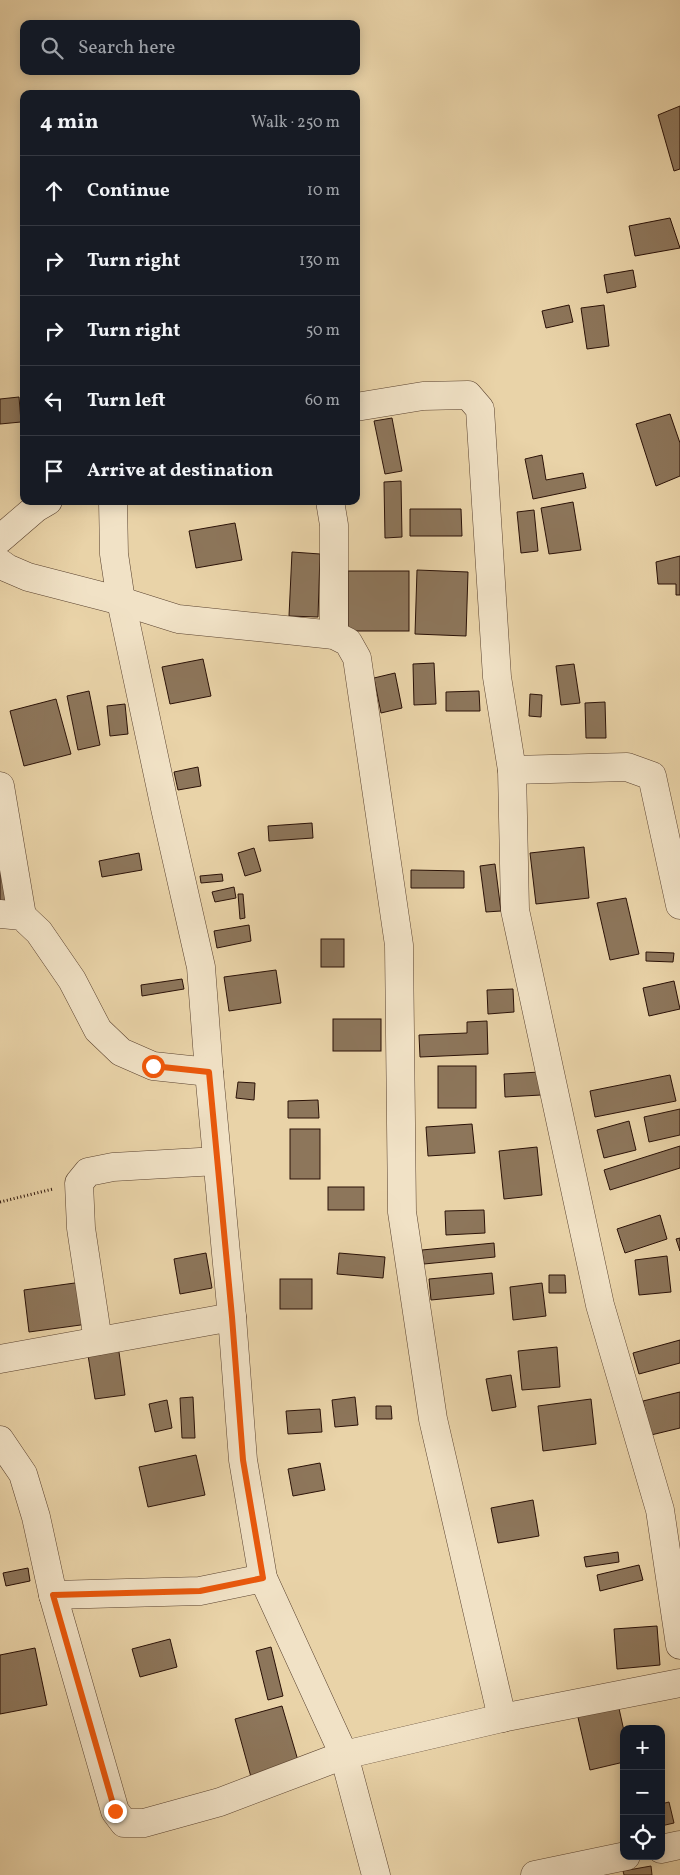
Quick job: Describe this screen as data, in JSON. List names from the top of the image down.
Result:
{
  "page": {
    "search": "Search here",
    "heading": ["4 min", "Walk · 250 m"],
    "list": [
      ["Continue", "10 m"],
      ["Turn right", "130 m"],
      ["Turn right", "50 m"],
      ["Turn left", "60 m"],
      "Arrive at destination"
    ],
    "map_buttons": ["+", "−"]
  }
}
